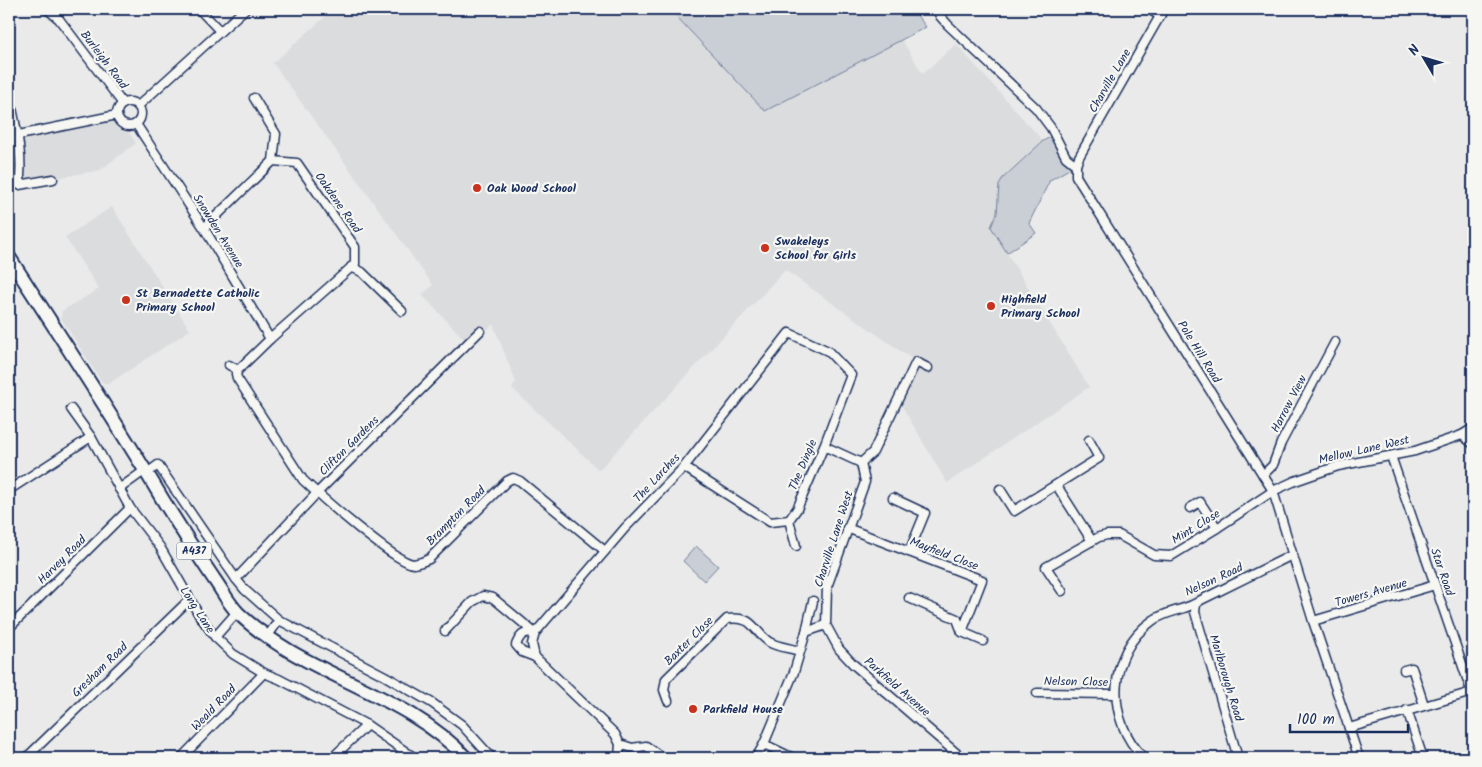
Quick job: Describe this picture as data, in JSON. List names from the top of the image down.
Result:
{
  "streets": {
    "main road": ["A437"],
    "street": [
      "Burleigh Road",
      "Charville Lane",
      "Oakdene Road",
      "Snowden Avenue",
      "Pole Hill Road",
      "Harrow View",
      "Clifton Gardens",
      "Mellow Lane West",
      "The Dingle",
      "The Larches",
      "Brampton Road",
      "Mint Close",
      "Charville Lane West",
      "Mayfield Close",
      "Harvey Road",
      "Star Road",
      "Nelson Road",
      "Towers Avenue",
      "Long Lane",
      "Baxter Close",
      "Gresham Road",
      "Marlborough Road",
      "Nelson Close",
      "Parkfield Avenue",
      "Weald Road"
    ]
  },
  "crossings": [
    ["Burleigh Road", "Snowden Avenue"],
    ["Charville Lane", "Pole Hill Road"],
    ["Pole Hill Road", "Harrow View"],
    ["Pole Hill Road", "Mellow Lane West"],
    ["Pole Hill Road", "Mint Close"],
    ["Pole Hill Road", "Nelson Road"],
    ["Pole Hill Road", "Towers Avenue"],
    ["Clifton Gardens", "Brampton Road"],
    ["Mellow Lane West", "Mint Close"],
    ["Mellow Lane West", "Star Road"],
    ["The Dingle", "The Larches"],
    ["The Larches", "Brampton Road"],
    ["Charville Lane West", "Mayfield Close"],
    ["Charville Lane West", "Parkfield Avenue"],
    ["Harvey Road", "Long Lane"],
    ["Star Road", "Towers Avenue"],
    ["Nelson Road", "Marlborough Road"],
    ["Nelson Road", "Nelson Close"],
    ["Long Lane", "Gresham Road"],
    ["Long Lane", "Weald Road"]
  ],
  "places": [
    "Oak Wood School",
    "Swakeleys School for Girls",
    "St Bernadette Catholic Primary School",
    "Highfield Primary School",
    "Parkfield House"
  ],
  "scale_bar": "100 m",
  "north": "top left"
}
